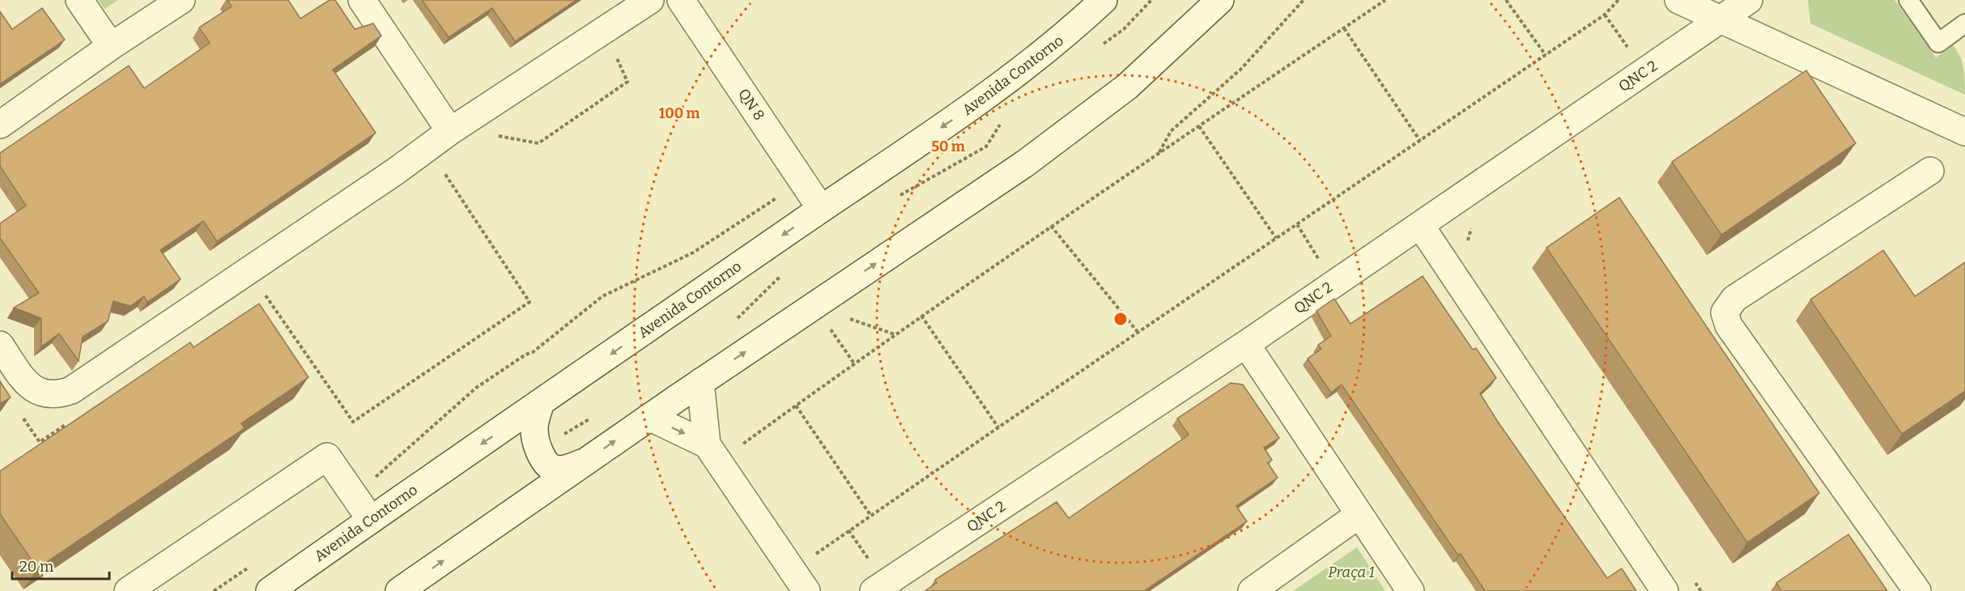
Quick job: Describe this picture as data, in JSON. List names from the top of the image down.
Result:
{
  "streets": {
    "street": ["Avenida Contorno", "QNC 2", "QN 8"]
  },
  "crossings": [
    ["Avenida Contorno", "QN 8"]
  ],
  "parks": ["Praça 1"],
  "scale_bar": "20 m",
  "rings": ["100 m", "50 m"]
}
